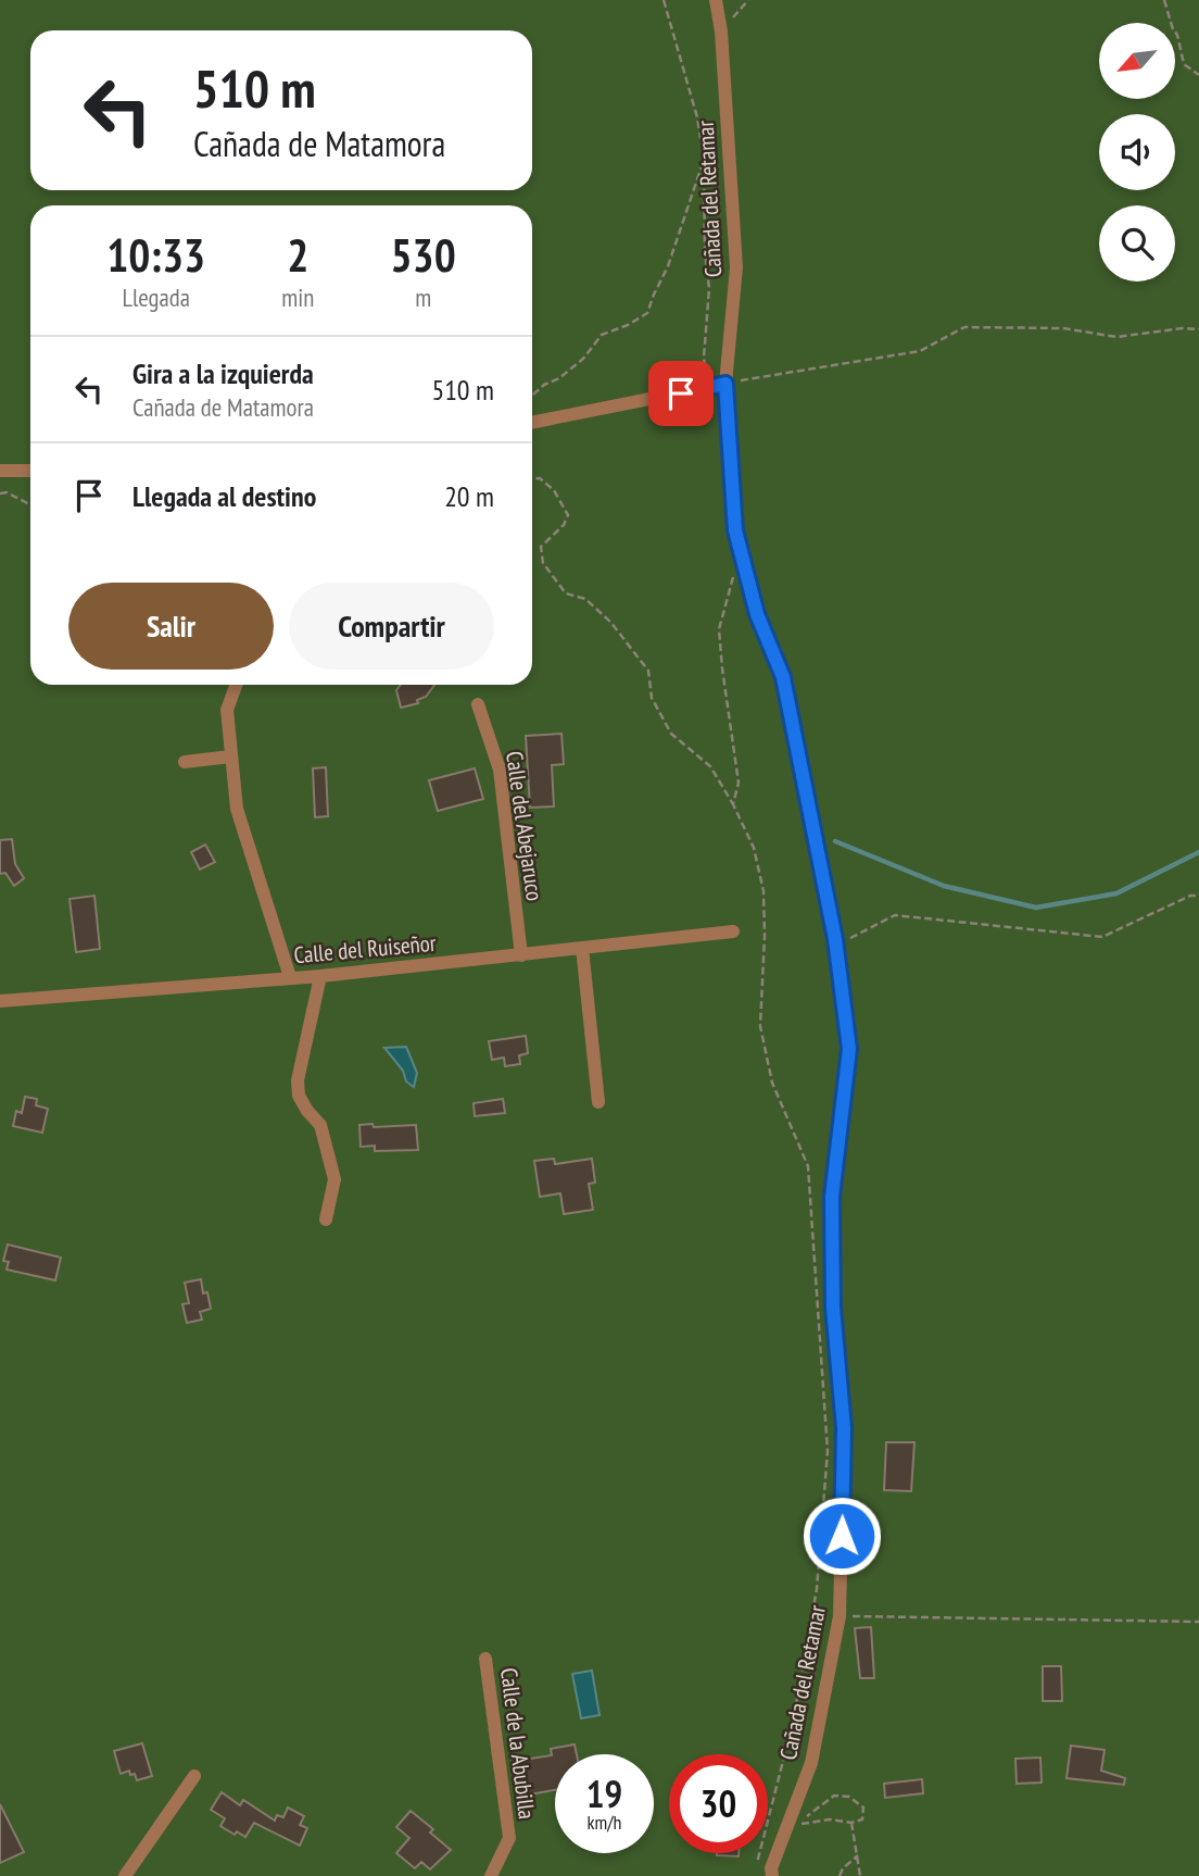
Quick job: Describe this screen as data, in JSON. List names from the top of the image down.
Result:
{
  "streets": {
    "street": [
      "Cañada del Retamar",
      "Calle del Abejaruco",
      "Calle del Ruiseñor",
      "Calle de la Abubilla"
    ]
  },
  "crossings": [
    ["Calle del Abejaruco", "Calle del Ruiseñor"]
  ],
  "north": "bottom left",
  "page": {
    "turn": ["510 m", "Cañada de Matamora"],
    "eta": [
      "10:33",
      "Llegada",
      "2",
      "min",
      "530",
      "m"
    ],
    "list": [
      {
        "name": "Gira a la izquierda",
        "note": "Cañada de Matamora",
        "value": "510 m"
      },
      {
        "name": "Llegada al destino",
        "value": "20 m"
      }
    ],
    "buttons": ["Salir", "Compartir"],
    "speed": "19 km/h",
    "limit": "30"
  }
}
